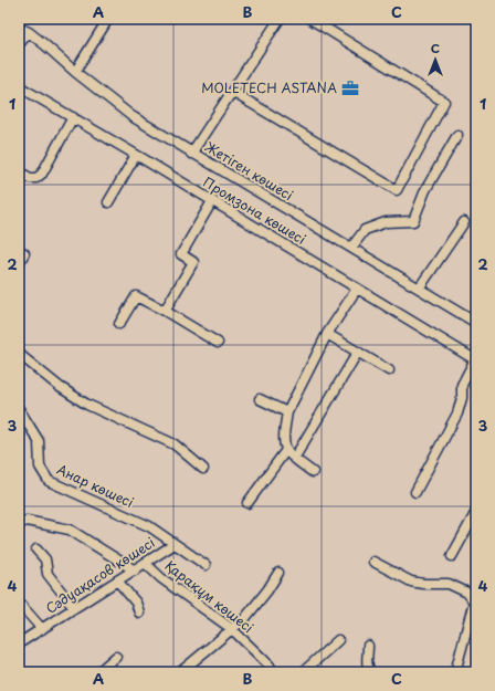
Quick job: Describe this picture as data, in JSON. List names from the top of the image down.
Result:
{
  "streets": {
    "street": [
      "Жетіген көшесі",
      "Промзона көшесі",
      "Анар көшесі",
      "Сәдуақасов көшесі",
      "Қарақұм көшесі"
    ]
  },
  "crossings": [
    ["Анар көшесі", "Сәдуақасов көшесі"],
    ["Сәдуақасов көшесі", "Қарақұм көшесі"]
  ],
  "places": {
    "office": ["MOLETECH ASTANA"]
  },
  "north": "top",
  "grid": {
    "columns": ["A", "B", "C"],
    "rows": [
      "1",
      "2",
      "3",
      "4"
    ]
  }
}
